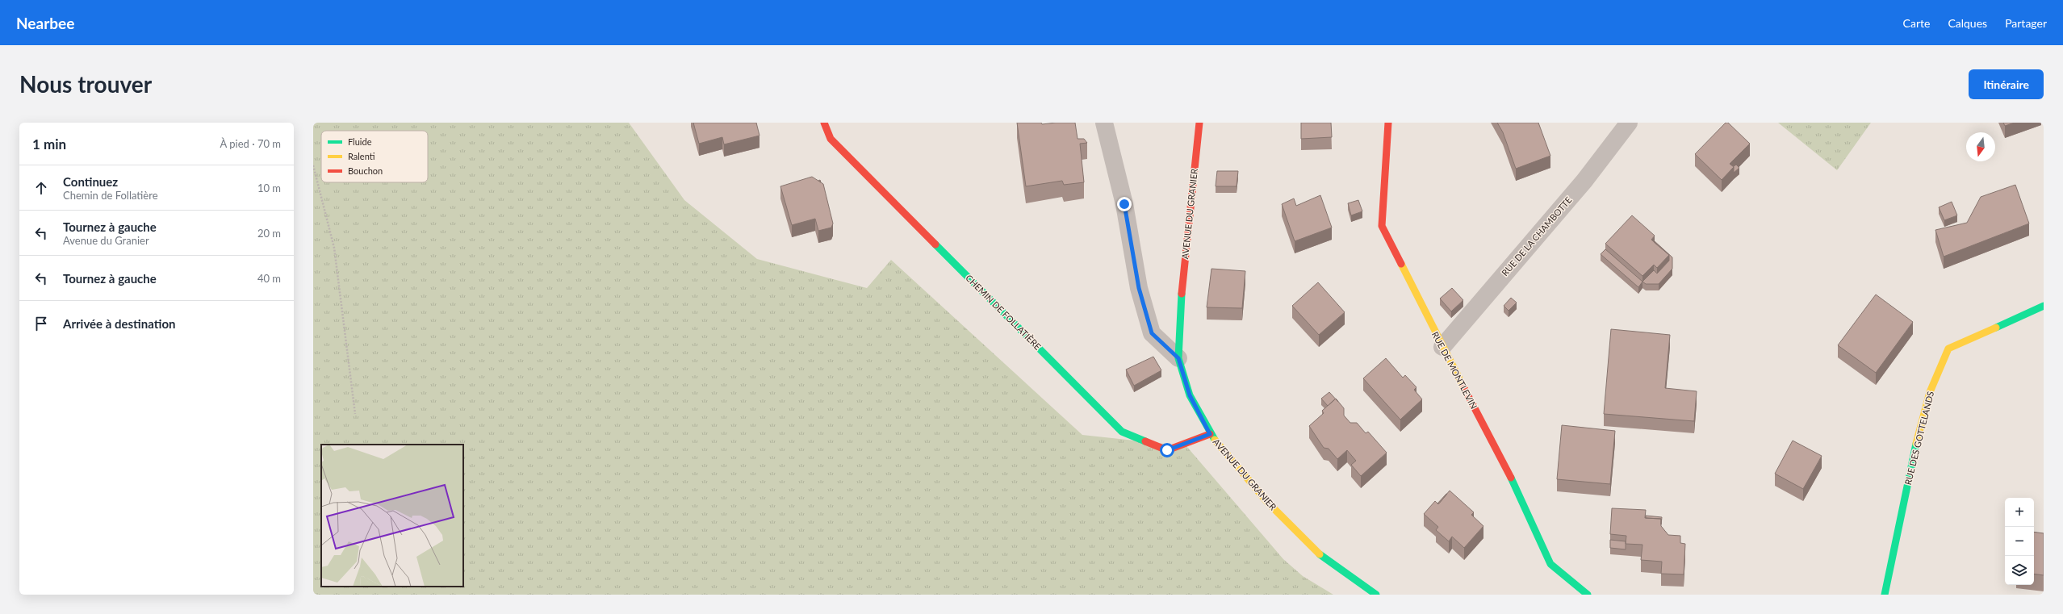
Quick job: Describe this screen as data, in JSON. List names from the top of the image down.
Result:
{
  "streets": {
    "street": [
      "AVENUE DU GRANIER",
      "RUE DE LA CHAMBOTTE",
      "CHEMIN DE FOLLATIÈRE",
      "RUE DE MONTLEVIN",
      "RUE DES GOTTELANDS"
    ]
  },
  "crossings": [
    ["AVENUE DU GRANIER", "CHEMIN DE FOLLATIÈRE"],
    ["RUE DE LA CHAMBOTTE", "RUE DE MONTLEVIN"]
  ],
  "legend": ["Fluide", "Ralenti", "Bouchon"],
  "north": "bottom",
  "page": {
    "header": "Nearbee",
    "nav": ["Carte", "Calques", "Partager"],
    "buttons": "Itinéraire",
    "title": "Nous trouver",
    "heading": ["1 min", "À pied · 70 m"],
    "list": [
      ["Continuez", "Chemin de Follatière", "10 m"],
      ["Tournez à gauche", "Avenue du Granier", "20 m"],
      ["Tournez à gauche", "40 m"],
      "Arrivée à destination"
    ],
    "map_buttons": ["+", "−"]
  }
}
